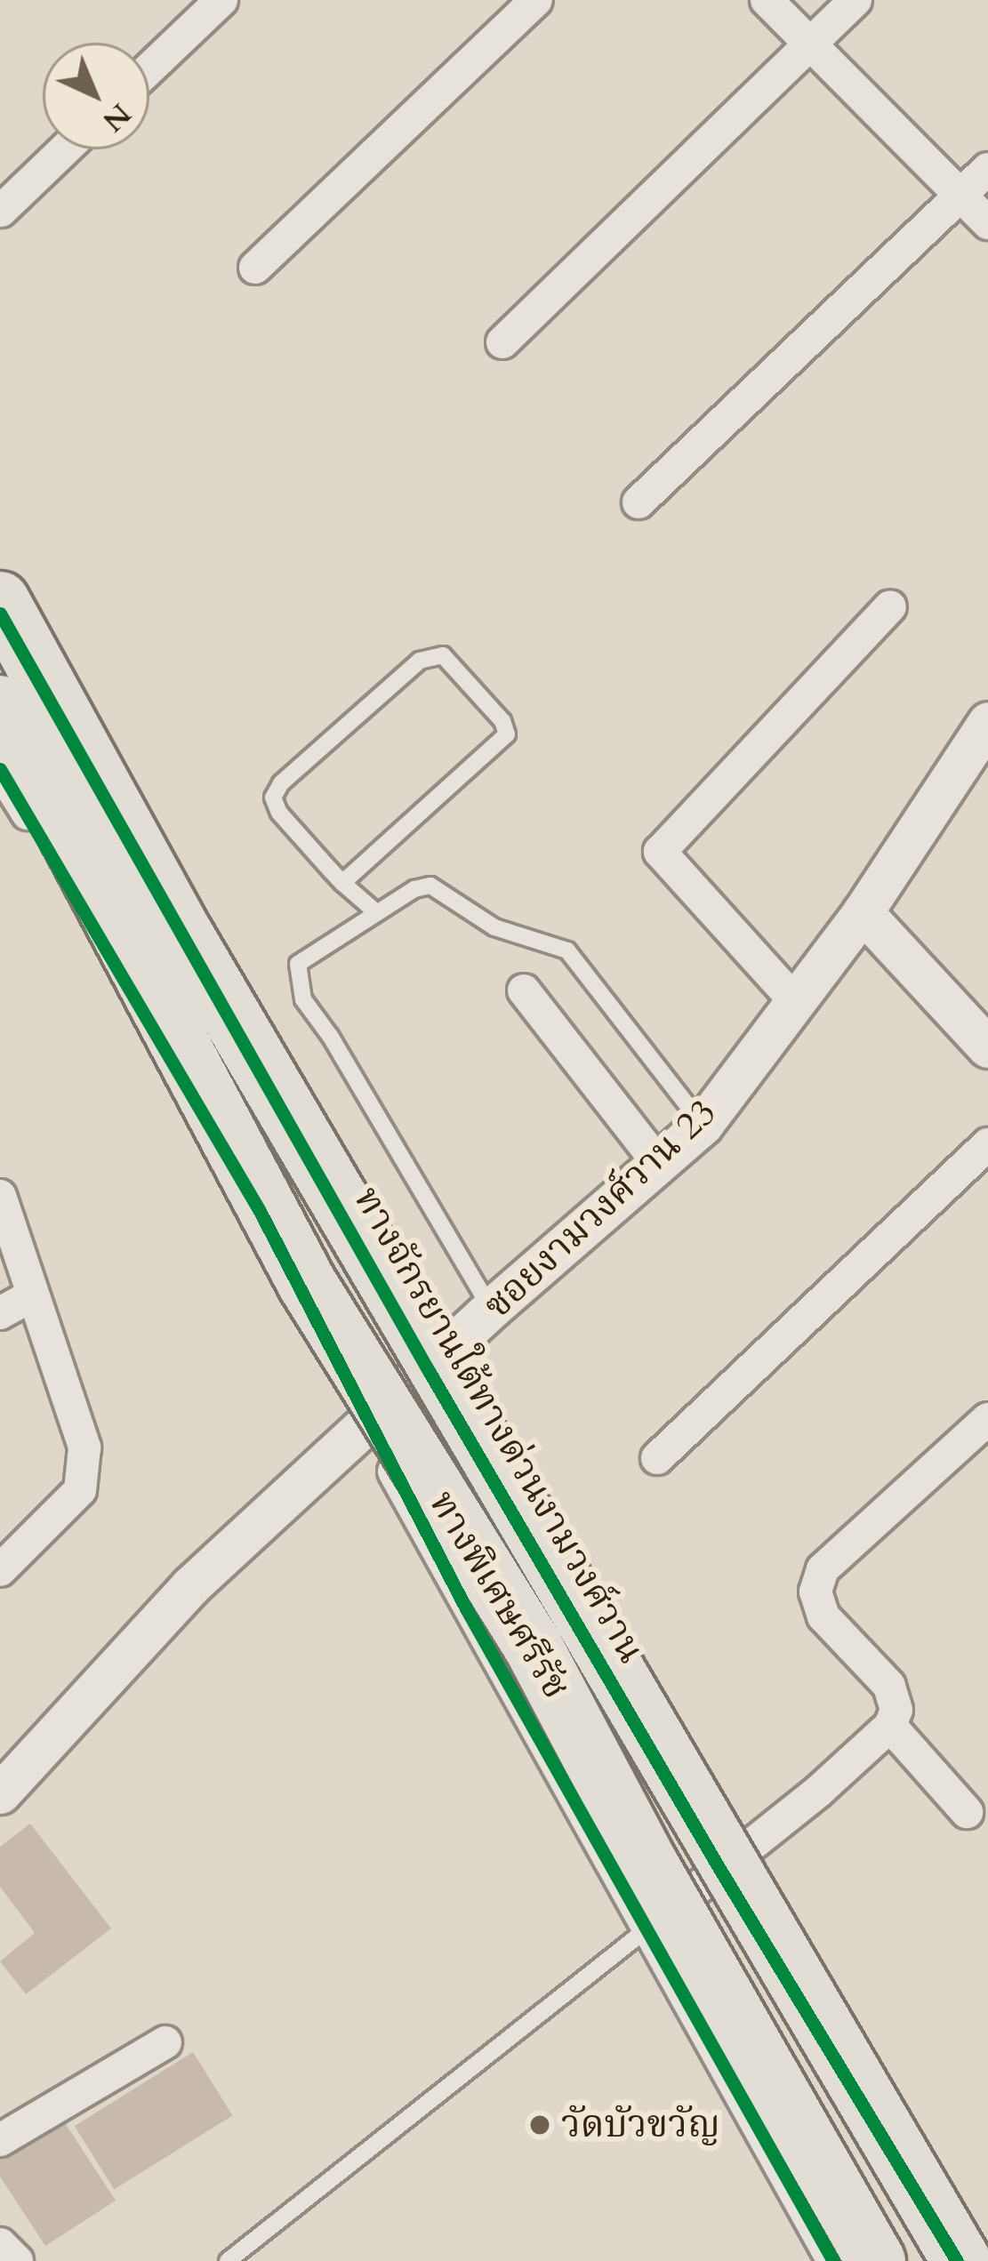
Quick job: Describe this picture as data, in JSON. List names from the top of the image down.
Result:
{
  "streets": {
    "highway": ["ทางพิเศษศรีรัช"],
    "street": ["ซอยงามวงศ์วาน 23"],
    "cycle path": ["ทางจักรยานใต้ทางด่วนงามวงศ์วาน"]
  },
  "places": ["วัดบัวขวัญ"],
  "north": "bottom right"
}
